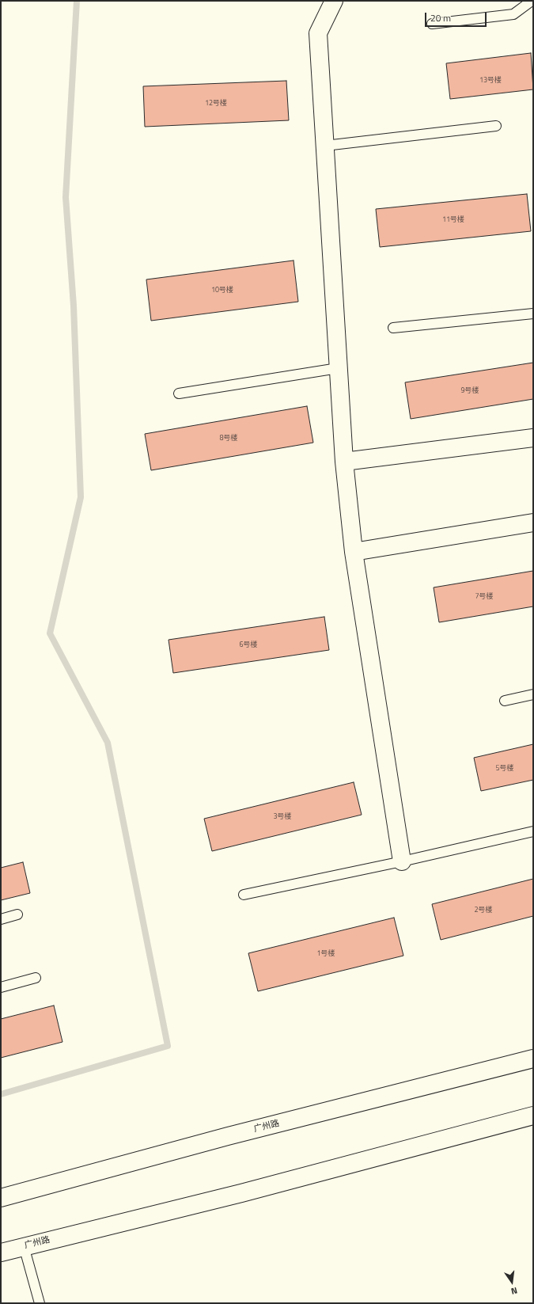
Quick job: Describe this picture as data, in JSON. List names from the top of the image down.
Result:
{
  "streets": {
    "street": ["广州路"]
  },
  "house_numbers": [
    "13号楼",
    "12号楼",
    "11号楼",
    "10号楼",
    "9号楼",
    "8号楼",
    "7号楼",
    "6号楼",
    "5号楼",
    "3号楼",
    "2号楼",
    "1号楼"
  ],
  "scale_bar": "20 m",
  "north": "bottom"
}
